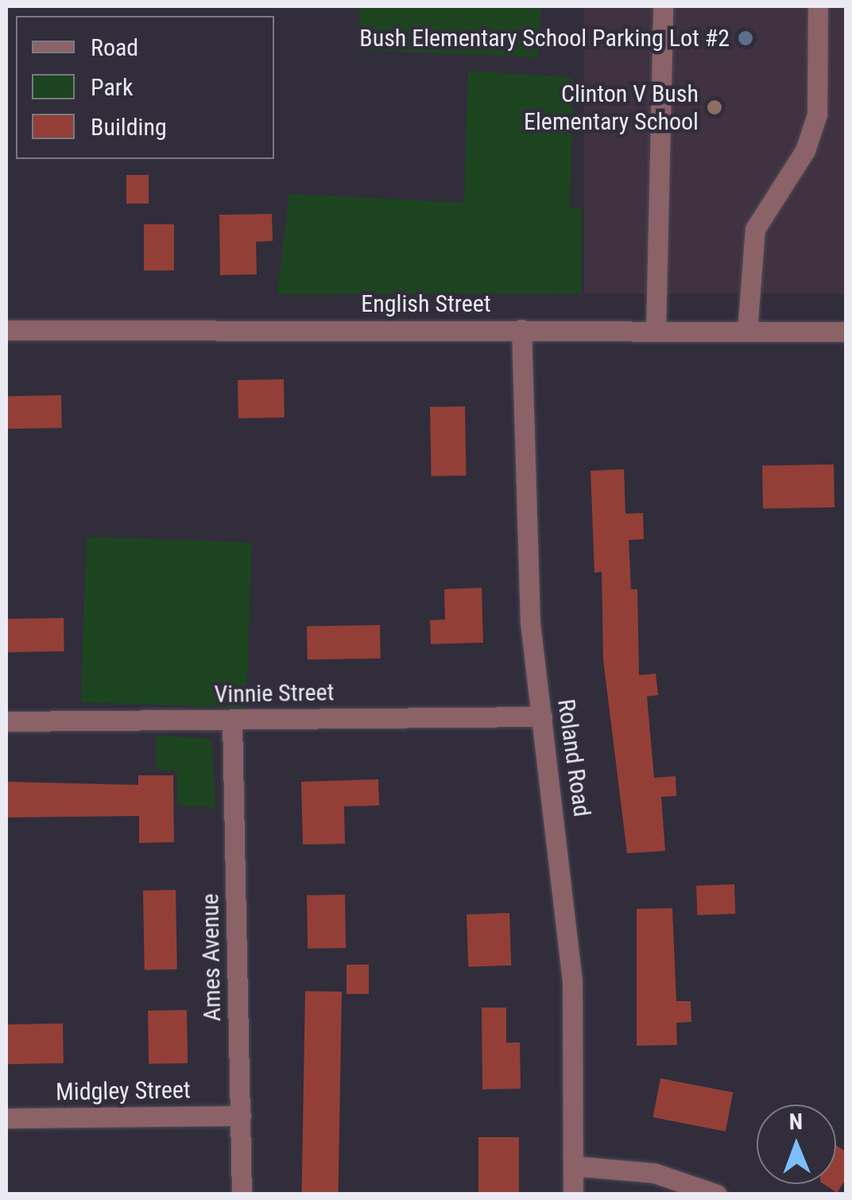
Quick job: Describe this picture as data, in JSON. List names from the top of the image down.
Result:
{
  "streets": {
    "street": [
      "English Street",
      "Vinnie Street",
      "Roland Road",
      "Ames Avenue",
      "Midgley Street"
    ]
  },
  "crossings": [
    ["English Street", "Roland Road"],
    ["Vinnie Street", "Roland Road"],
    ["Vinnie Street", "Ames Avenue"],
    ["Ames Avenue", "Midgley Street"]
  ],
  "places": ["Bush Elementary School Parking Lot #2", "Clinton V Bush Elementary School"],
  "legend": ["Road", "Park", "Building"],
  "north": "top"
}
